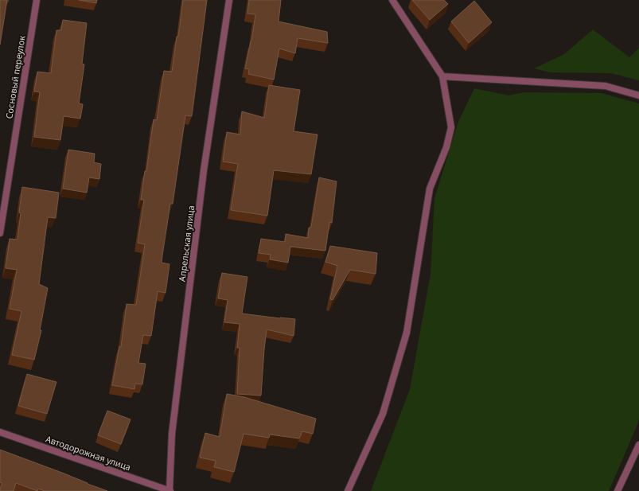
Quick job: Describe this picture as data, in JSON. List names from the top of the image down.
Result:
{
  "streets": {
    "street": ["Сосновый переулок", "Апрельская улица", "Автодорожная улица"]
  },
  "crossings": [
    ["Апрельская улица", "Автодорожная улица"]
  ]
}
